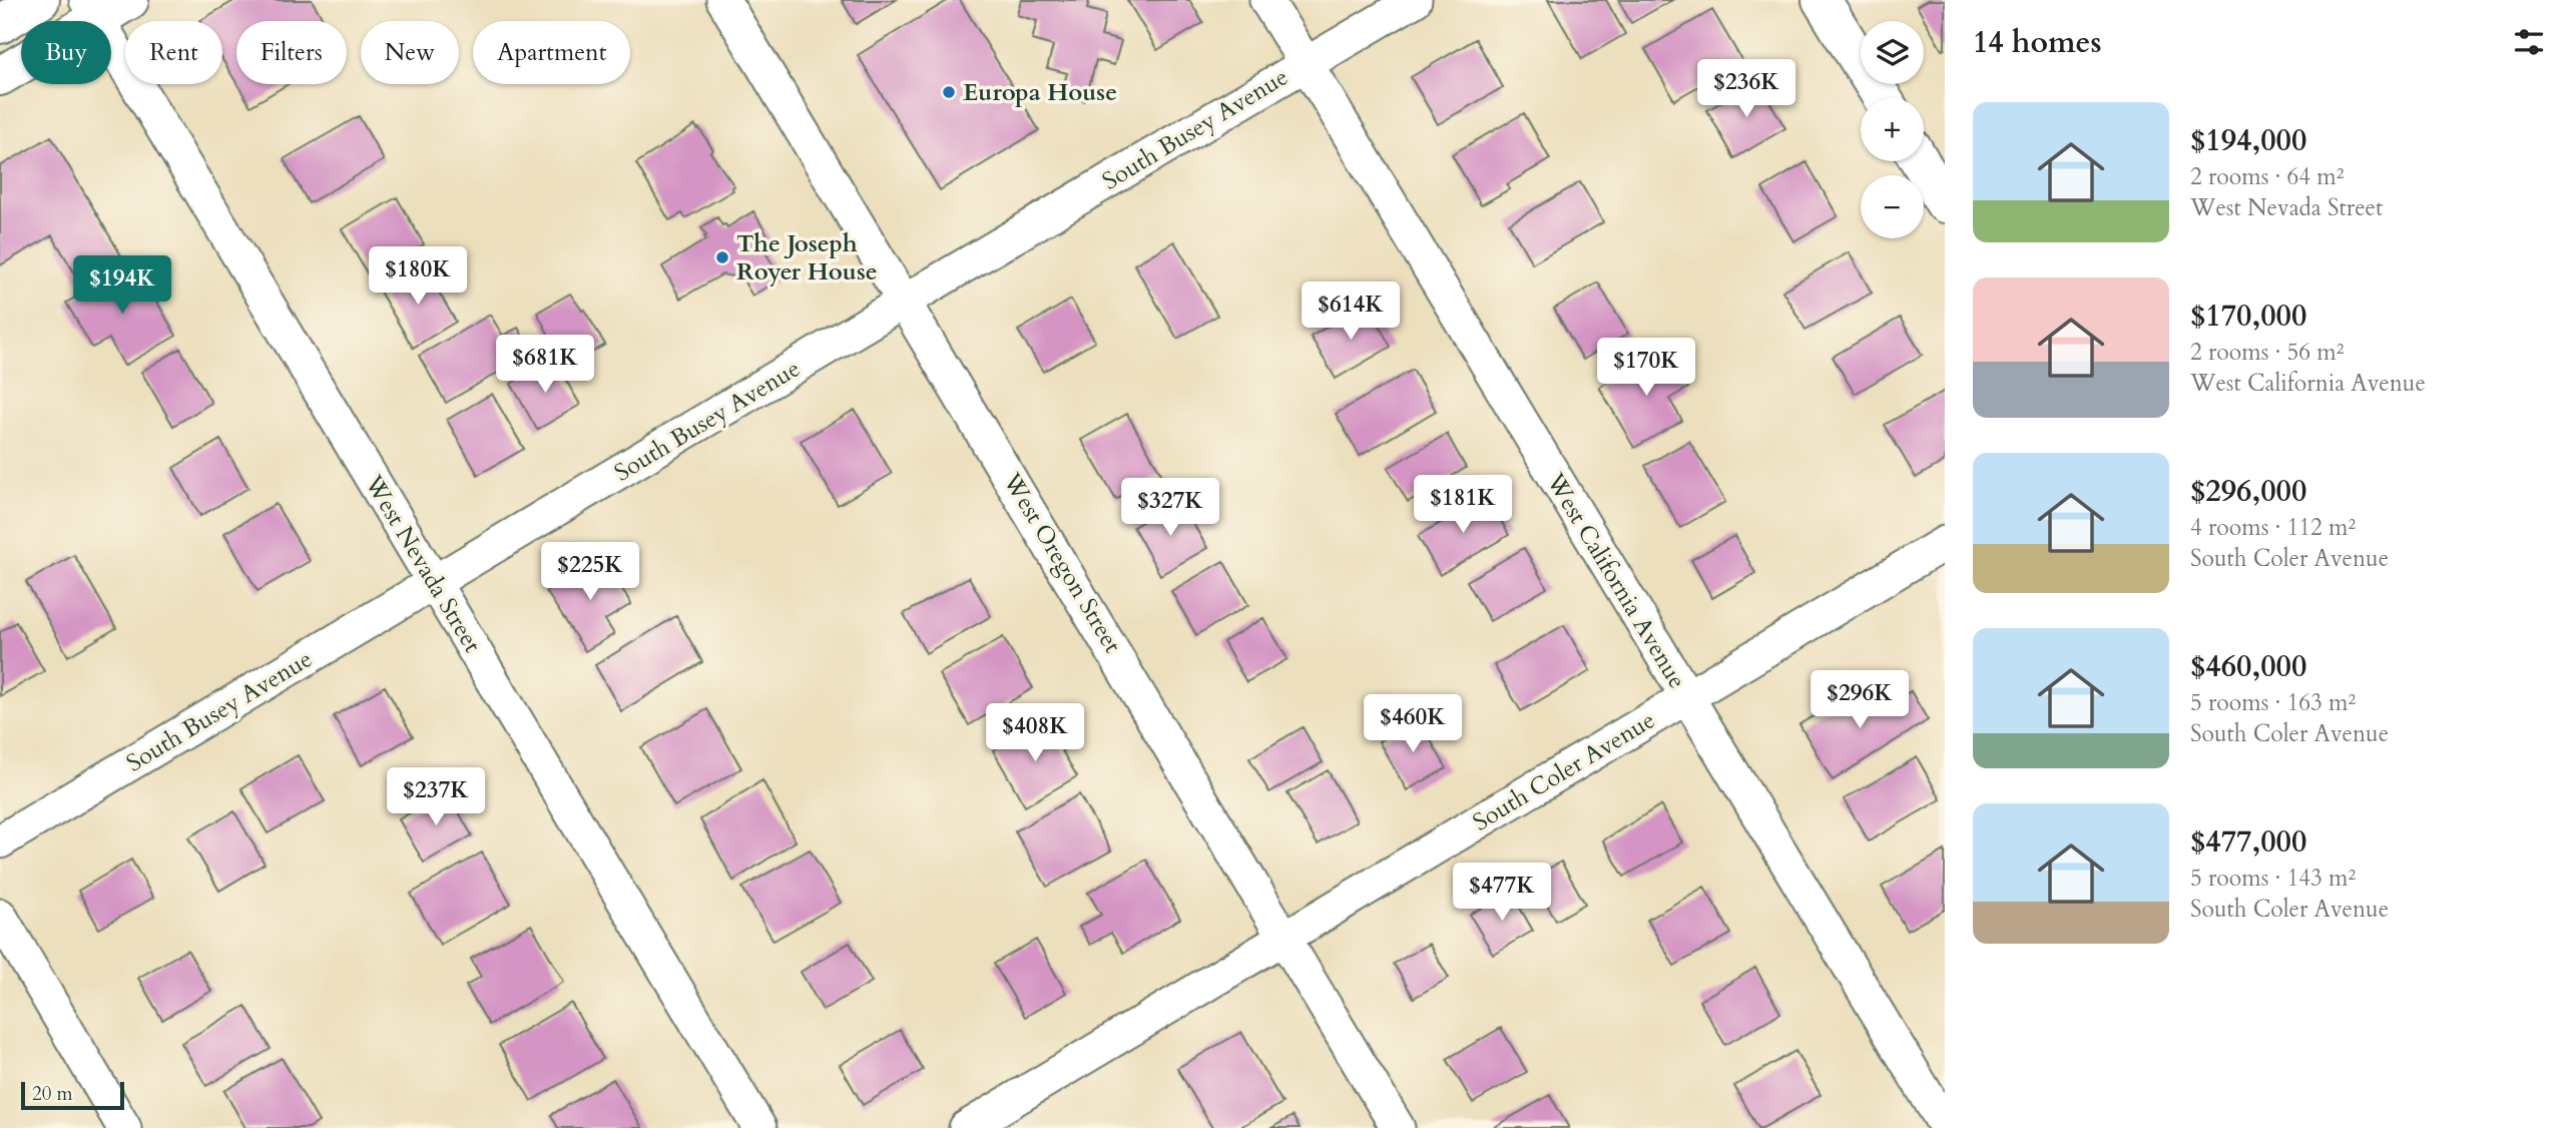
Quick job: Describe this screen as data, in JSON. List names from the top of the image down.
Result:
{
  "streets": {
    "street": [
      "South Busey Avenue",
      "West Oregon Street",
      "West Nevada Street",
      "West California Avenue",
      "South Coler Avenue"
    ]
  },
  "crossings": [
    ["South Busey Avenue", "West Oregon Street"],
    ["South Busey Avenue", "West Nevada Street"],
    ["South Busey Avenue", "West California Avenue"],
    ["West Oregon Street", "South Coler Avenue"],
    ["West California Avenue", "South Coler Avenue"]
  ],
  "places": ["Europa House", "The Joseph Royer House"],
  "scale_bar": "20 m",
  "page": {
    "heading": "14 homes",
    "map_buttons": ["+", "−"],
    "chip": [
      "Buy",
      "Rent",
      "Filters",
      "New",
      "Apartment"
    ],
    "price": [
      "$236K",
      "$180K",
      "$194K",
      "$614K",
      "$681K",
      "$170K",
      "$181K",
      "$327K",
      "$225K",
      "$296K",
      "$460K",
      "$408K",
      "$237K",
      "$477K"
    ],
    "list": [
      {
        "name": "$194,000",
        "note": "2 rooms · 64 m² · West Nevada Street"
      },
      {
        "name": "$170,000",
        "note": "2 rooms · 56 m² · West California Avenue"
      },
      {
        "name": "$296,000",
        "note": "4 rooms · 112 m² · South Coler Avenue"
      },
      {
        "name": "$460,000",
        "note": "5 rooms · 163 m² · South Coler Avenue"
      },
      {
        "name": "$477,000",
        "note": "5 rooms · 143 m² · South Coler Avenue"
      }
    ],
    "scale": "20 m"
  }
}
